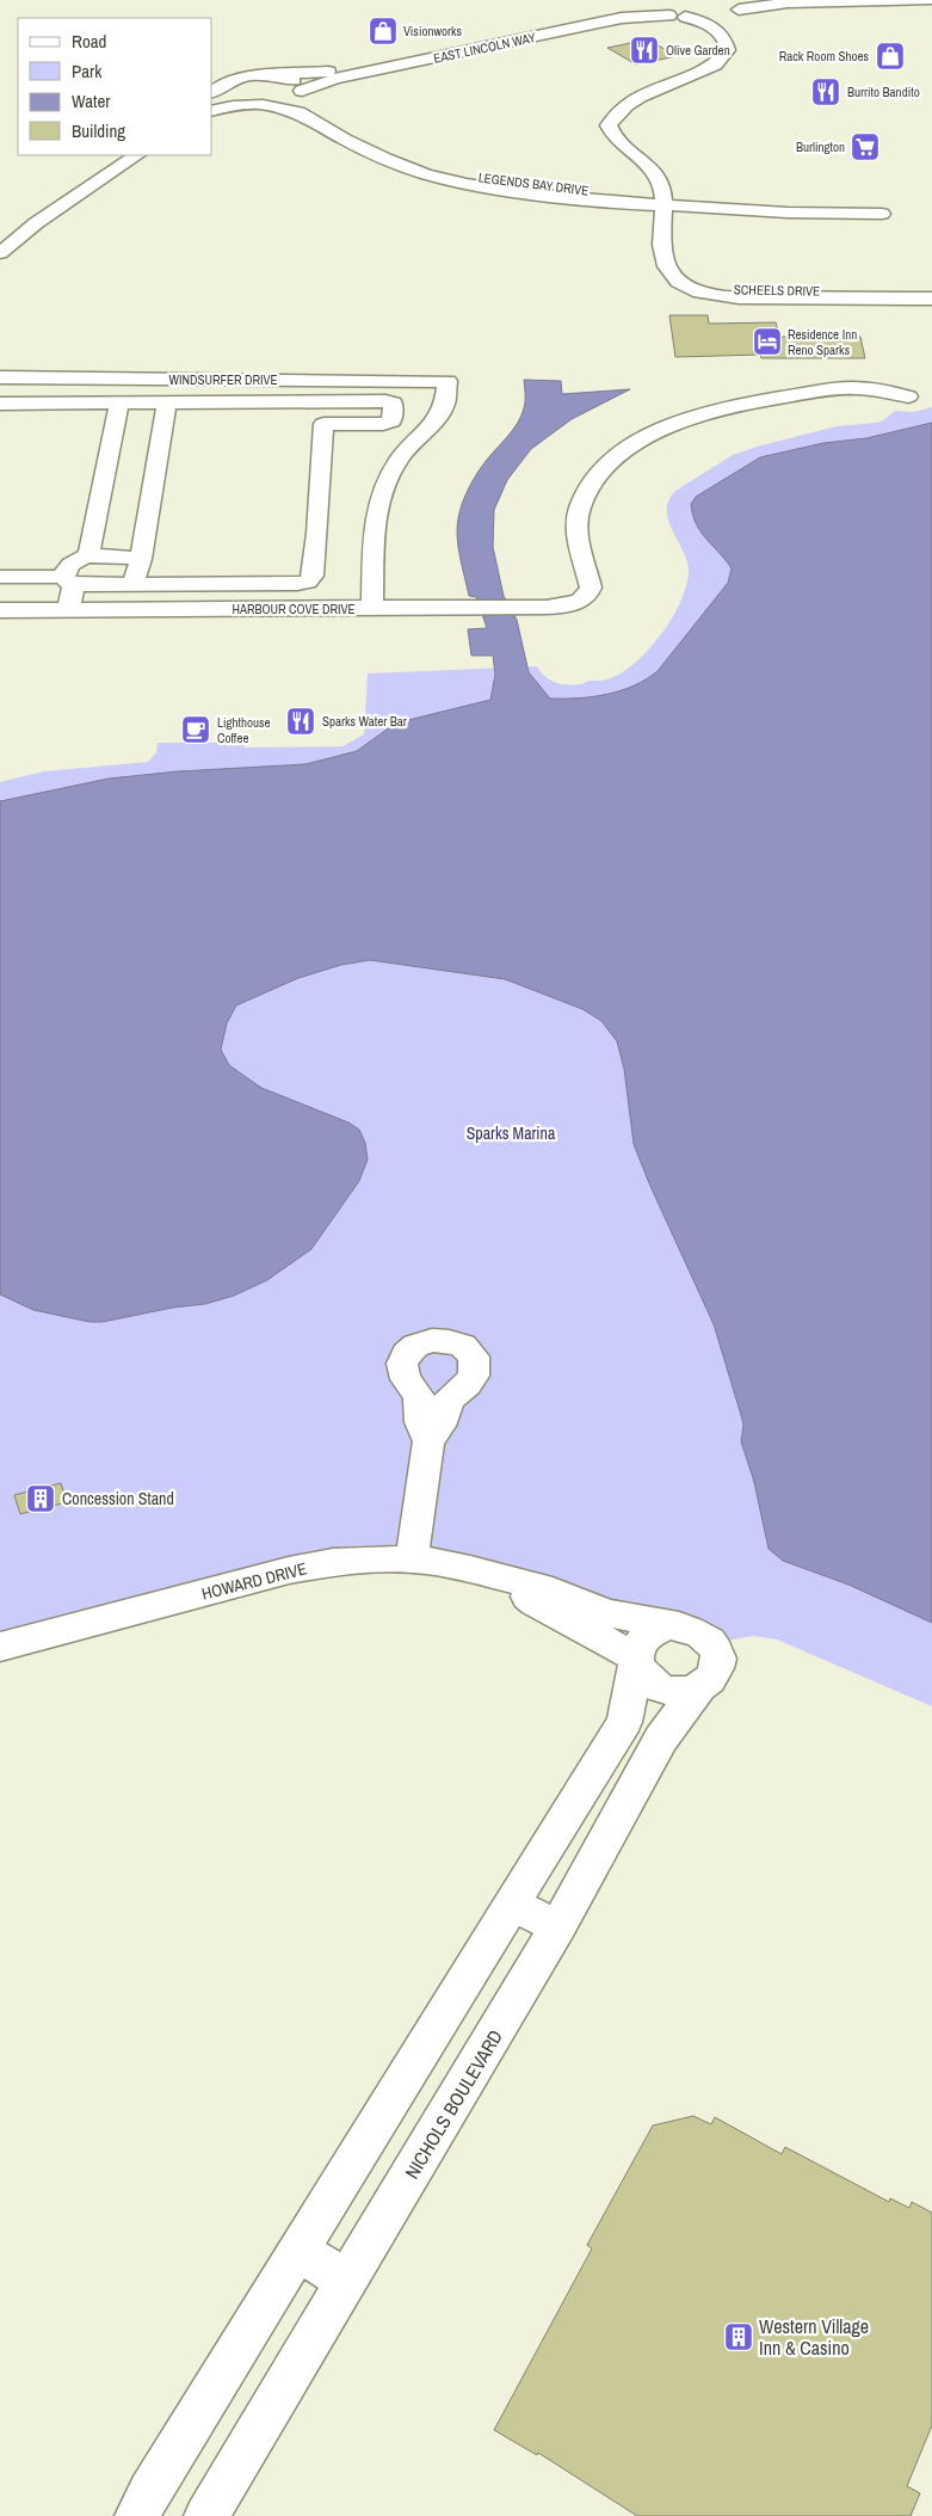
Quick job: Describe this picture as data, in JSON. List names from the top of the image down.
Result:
{
  "streets": {
    "street": [
      "EAST LINCOLN WAY",
      "LEGENDS BAY DRIVE",
      "SCHEELS DRIVE",
      "WINDSURFER DRIVE",
      "HARBOUR COVE DRIVE",
      "HOWARD DRIVE",
      "NICHOLS BOULEVARD"
    ]
  },
  "crossings": [
    ["EAST LINCOLN WAY", "LEGENDS BAY DRIVE"],
    ["LEGENDS BAY DRIVE", "SCHEELS DRIVE"],
    ["WINDSURFER DRIVE", "HARBOUR COVE DRIVE"],
    ["HOWARD DRIVE", "NICHOLS BOULEVARD"]
  ],
  "parks": ["Sparks Marina"],
  "places": {
    "shop": ["Visionworks", "Rack Room Shoes"],
    "restaurant": ["Olive Garden", "Burrito Bandito", "Sparks Water Bar"],
    "supermarket": ["Burlington"],
    "hotel": ["Residence Inn Reno Sparks"],
    "cafe": ["Lighthouse Coffee"],
    "building": ["Concession Stand", "Western Village Inn & Casino"]
  },
  "legend": [
    "Road",
    "Park",
    "Water",
    "Building"
  ]
}
